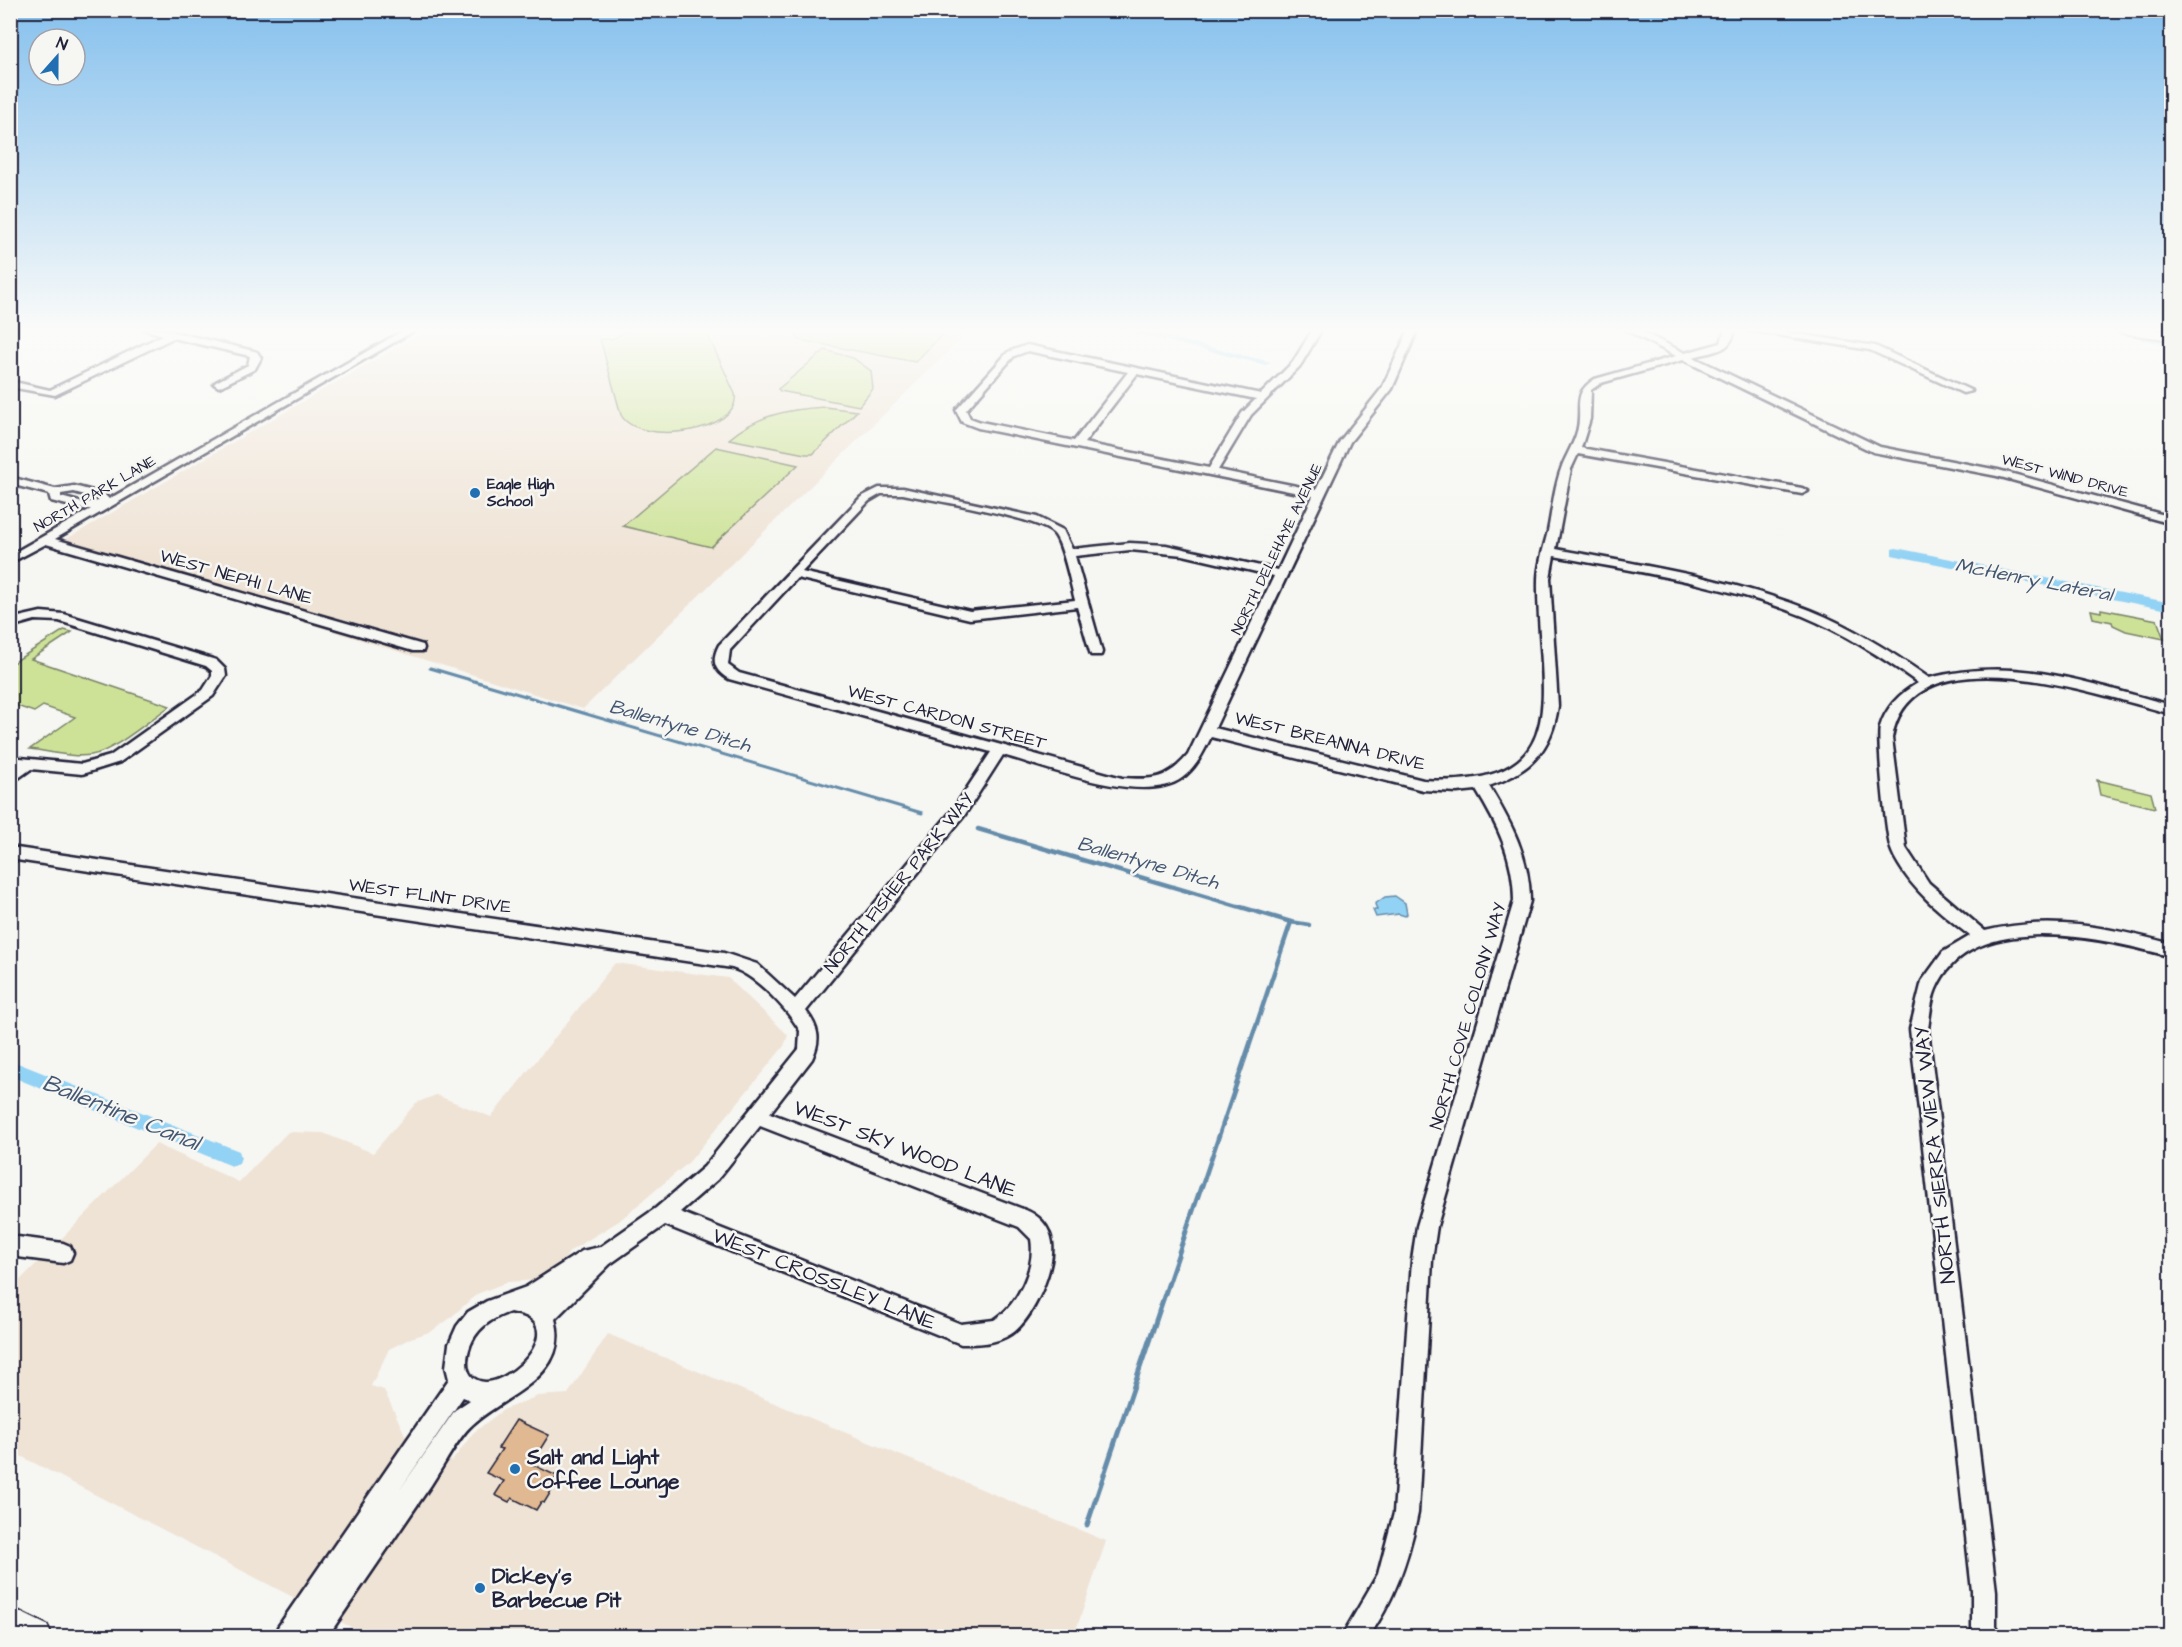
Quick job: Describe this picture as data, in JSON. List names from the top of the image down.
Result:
{
  "streets": {
    "street": [
      "WEST WIND DRIVE",
      "NORTH PARK LANE",
      "NORTH DELEHAYE AVENUE",
      "WEST NEPHI LANE",
      "WEST CARDON STREET",
      "WEST BREANNA DRIVE",
      "NORTH FISHER PARK WAY",
      "WEST FLINT DRIVE",
      "NORTH COVE COLONY WAY",
      "WEST SKY WOOD LANE",
      "NORTH SIERRA VIEW WAY",
      "WEST CROSSLEY LANE"
    ]
  },
  "crossings": [
    ["NORTH PARK LANE", "WEST NEPHI LANE"],
    ["NORTH DELEHAYE AVENUE", "WEST CARDON STREET"],
    ["NORTH DELEHAYE AVENUE", "WEST BREANNA DRIVE"],
    ["WEST CARDON STREET", "NORTH FISHER PARK WAY"],
    ["WEST BREANNA DRIVE", "NORTH COVE COLONY WAY"],
    ["NORTH FISHER PARK WAY", "WEST FLINT DRIVE"],
    ["WEST FLINT DRIVE", "WEST SKY WOOD LANE"],
    ["WEST SKY WOOD LANE", "WEST CROSSLEY LANE"]
  ],
  "water": ["McHenry Lateral", "Ballentyne Ditch", "Ballentine Canal"],
  "places": ["Eagle High School", "Salt and Light Coffee Lounge", "Dickey's Barbecue Pit"],
  "north": "top"
}
